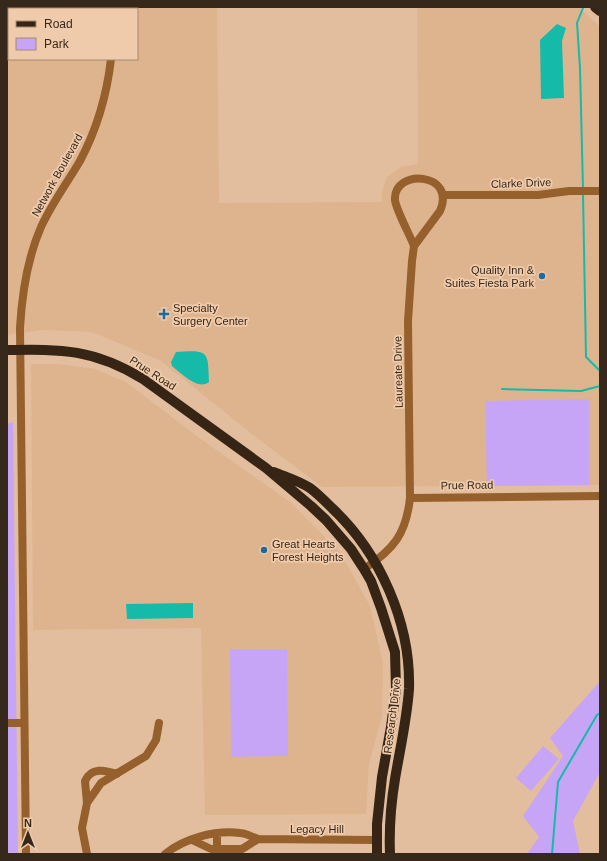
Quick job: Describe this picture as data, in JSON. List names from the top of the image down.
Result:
{
  "streets": {
    "main road": ["Prue Road", "Research Drive"],
    "street": [
      "Network Boulevard",
      "Clarke Drive",
      "Laureate Drive",
      "Legacy Hill"
    ]
  },
  "crossings": [
    ["Network Boulevard", "Prue Road"],
    ["Clarke Drive", "Laureate Drive"],
    ["Laureate Drive", "Prue Road"],
    ["Prue Road", "Research Drive"],
    ["Research Drive", "Legacy Hill"]
  ],
  "places": {
    "other": ["Quality Inn & Suites Fiesta Park", "Great Hearts Forest Heights"],
    "health": ["Specialty Surgery Center"]
  },
  "legend": ["Road", "Park"],
  "north": "top"
}
